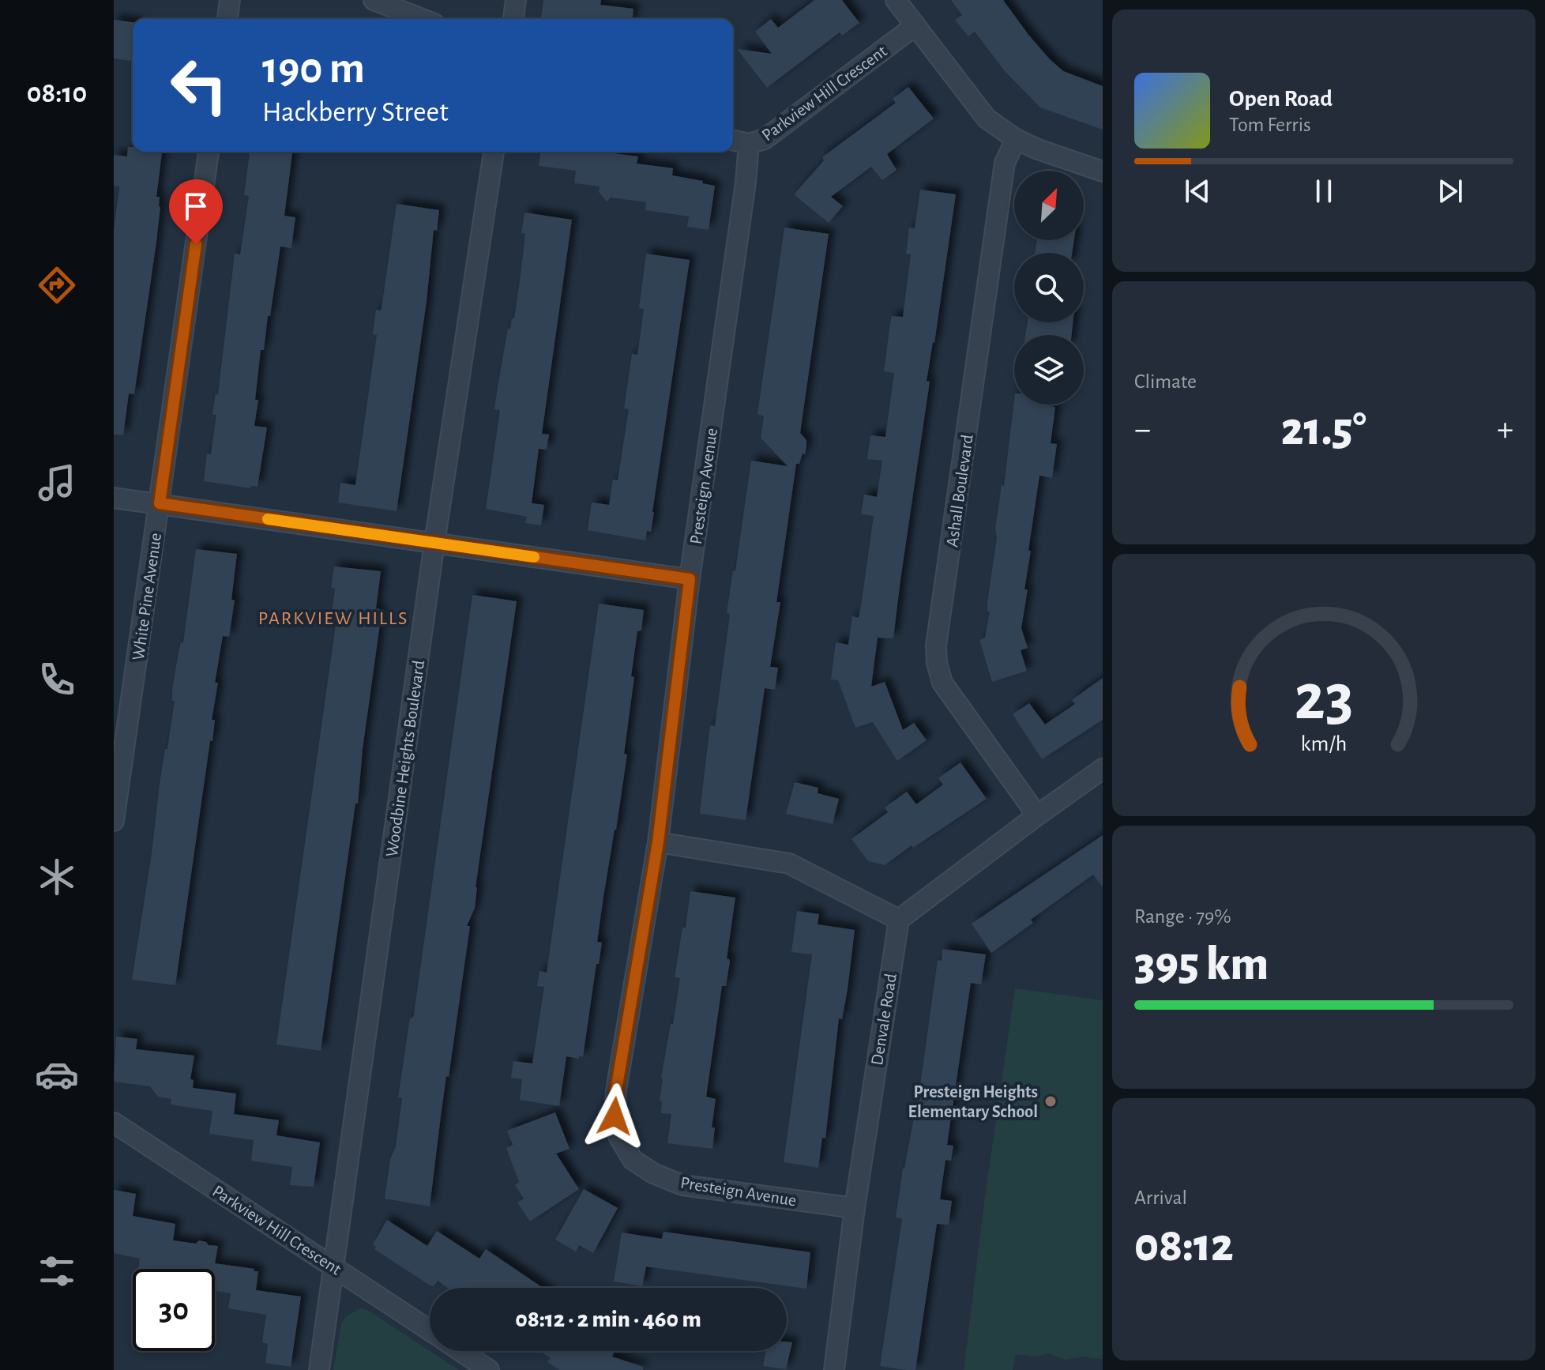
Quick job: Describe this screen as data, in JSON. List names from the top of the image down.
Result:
{
  "streets": {
    "street": [
      "Parkview Hill Crescent",
      "Presteign Avenue",
      "Ashall Boulevard",
      "White Pine Avenue",
      "Woodbine Heights Boulevard",
      "Denvale Road"
    ]
  },
  "crossings": [
    ["Parkview Hill Crescent", "Presteign Avenue"],
    ["Parkview Hill Crescent", "Woodbine Heights Boulevard"],
    ["Presteign Avenue", "Denvale Road"]
  ],
  "districts": ["PARKVIEW HILLS"],
  "places": ["Presteign Heights Elementary School"],
  "north": "top right",
  "page": {
    "tabs": "08:10",
    "turn": ["190 m", "Hackberry Street"],
    "song": ["Open Road", "Tom Ferris"],
    "tile": [
      "Climate",
      ["Range · 79%", "395 km"],
      ["Arrival", "08:12"]
    ],
    "heat": ["−", "21.5°", "+"],
    "limit": "30",
    "trip": "08:12 · 2 min · 460 m",
    "gauge": ["23", "km/h"]
  }
}
